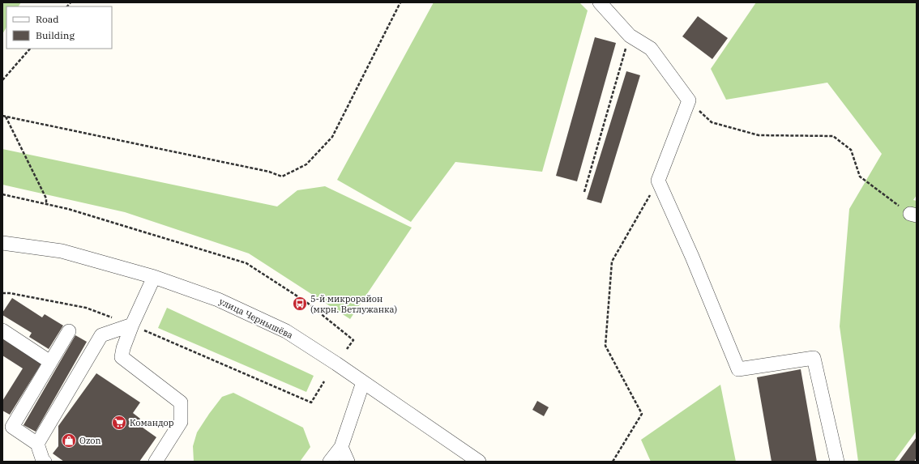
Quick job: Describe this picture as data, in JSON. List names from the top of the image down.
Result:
{
  "streets": {
    "street": ["улица Чернышёва"]
  },
  "places": {
    "bus stop": ["5-й микрорайон (мкрн. Ветлужанка)"],
    "supermarket": ["Командор"],
    "shop": ["Ozon"]
  },
  "legend": ["Road", "Building"]
}
